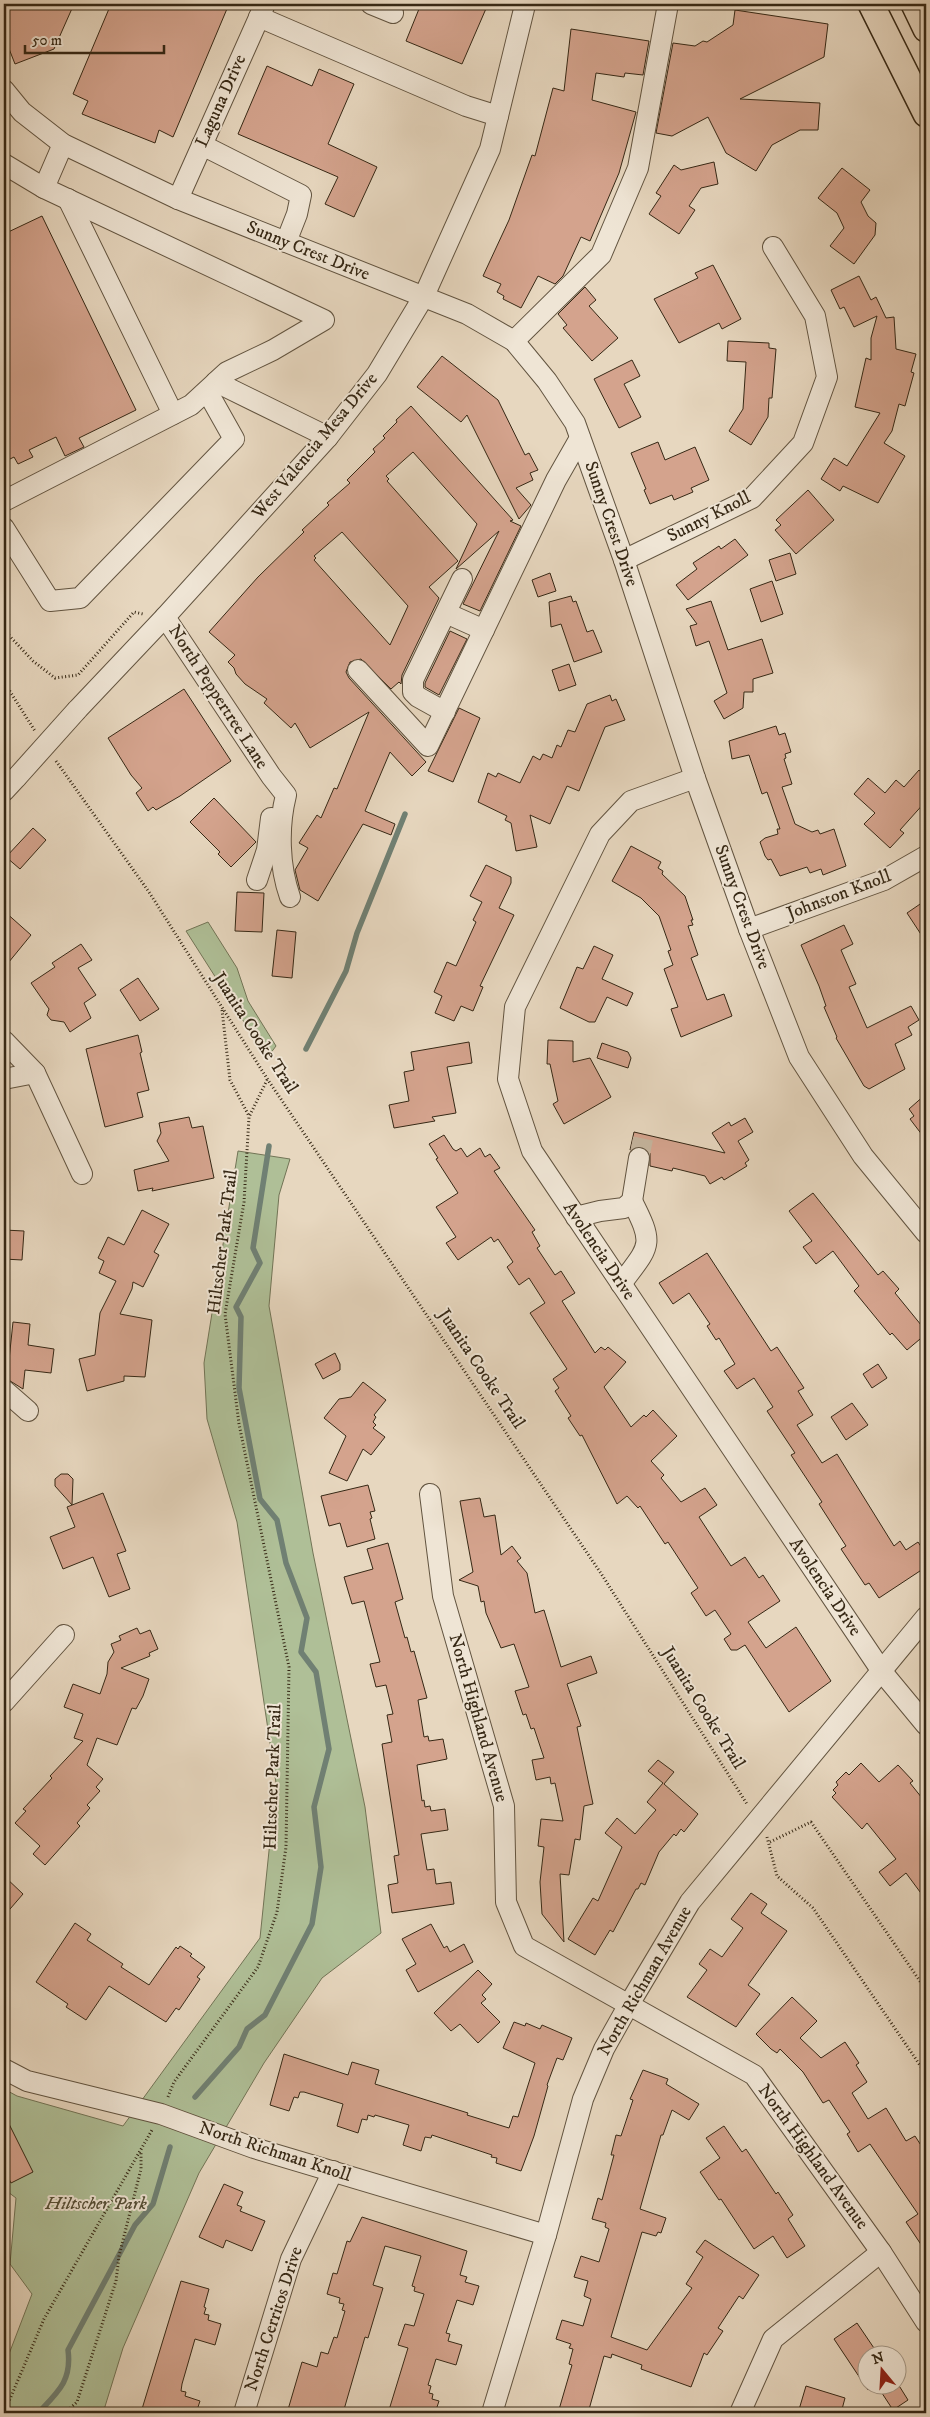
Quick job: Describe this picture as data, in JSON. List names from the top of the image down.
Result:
{
  "streets": {
    "street": [
      "Laguna Drive",
      "Sunny Crest Drive",
      "West Valencia Mesa Drive",
      "Sunny Knoll",
      "North Peppertree Lane",
      "Johnston Knoll",
      "Avolencia Drive",
      "North Highland Avenue",
      "North Richman Avenue",
      "North Richman Knoll",
      "North Cerritos Drive"
    ],
    "path": ["Juanita Cooke Trail", "Hiltscher Park Trail"]
  },
  "crossings": [
    ["Laguna Drive", "Sunny Crest Drive"],
    ["Sunny Crest Drive", "West Valencia Mesa Drive"],
    ["Sunny Crest Drive", "Sunny Knoll"],
    ["Sunny Crest Drive", "Johnston Knoll"],
    ["Sunny Crest Drive", "Avolencia Drive"],
    ["West Valencia Mesa Drive", "North Peppertree Lane"],
    ["Juanita Cooke Trail", "Hiltscher Park Trail"],
    ["Juanita Cooke Trail", "North Richman Avenue"],
    ["Hiltscher Park Trail", "North Richman Knoll"],
    ["Avolencia Drive", "North Richman Avenue"],
    ["North Highland Avenue", "North Richman Avenue"],
    ["North Richman Avenue", "North Richman Knoll"],
    ["North Richman Knoll", "North Cerritos Drive"]
  ],
  "parks": ["Hiltscher Park"],
  "scale_bar": "50 m",
  "north": "top"
}
